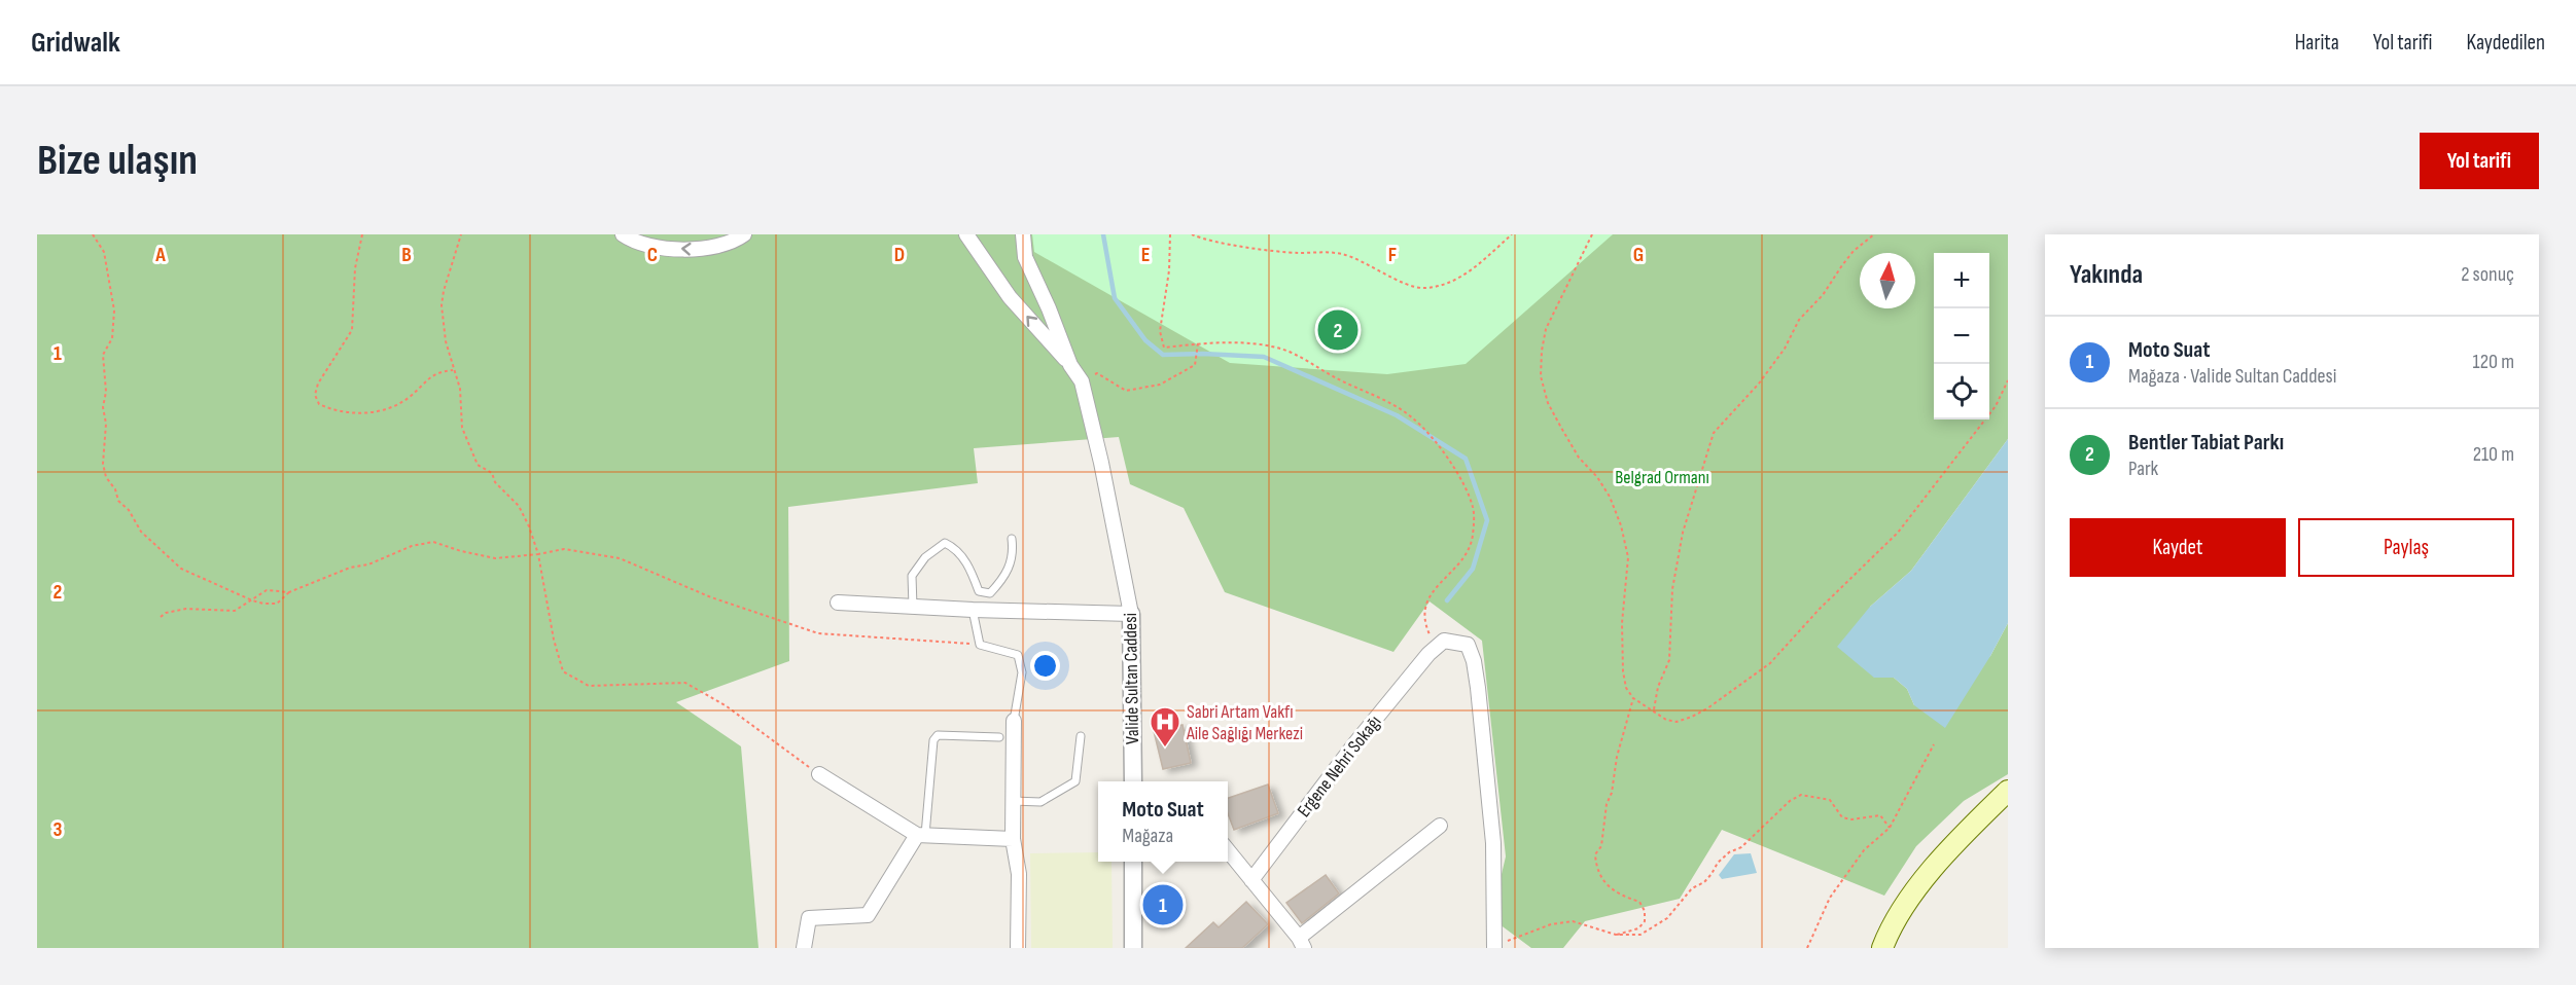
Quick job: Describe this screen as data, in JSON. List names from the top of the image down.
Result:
{
  "streets": {
    "street": ["Valide Sultan Caddesi", "Ergene Nehri Sokağı"]
  },
  "parks": ["Belgrad Ormanı"],
  "places": {
    "hospital": ["Sabri Artam Vakfı Aile Sağlığı Merkezi"]
  },
  "north": "top",
  "page": {
    "header": "Gridwalk",
    "nav": ["Harita", "Yol tarifi", "Kaydedilen"],
    "buttons": [
      "Yol tarifi",
      ["Kaydet", "Paylaş"]
    ],
    "title": "Bize ulaşın",
    "heading": ["Yakında", "2 sonuç"],
    "map_buttons": ["+", "−"],
    "pins": ["2", "1"],
    "list": [
      {
        "mark": "1",
        "name": "Moto Suat",
        "note": "Mağaza · Valide Sultan Caddesi",
        "value": "120 m"
      },
      {
        "mark": "2",
        "name": "Bentler Tabiat Parkı",
        "note": "Park",
        "value": "210 m"
      }
    ],
    "popup": ["Moto Suat", "Mağaza"]
  },
  "grid": {
    "columns": [
      "A",
      "B",
      "C",
      "D",
      "E",
      "F",
      "G"
    ],
    "rows": ["1", "2", "3"]
  }
}
